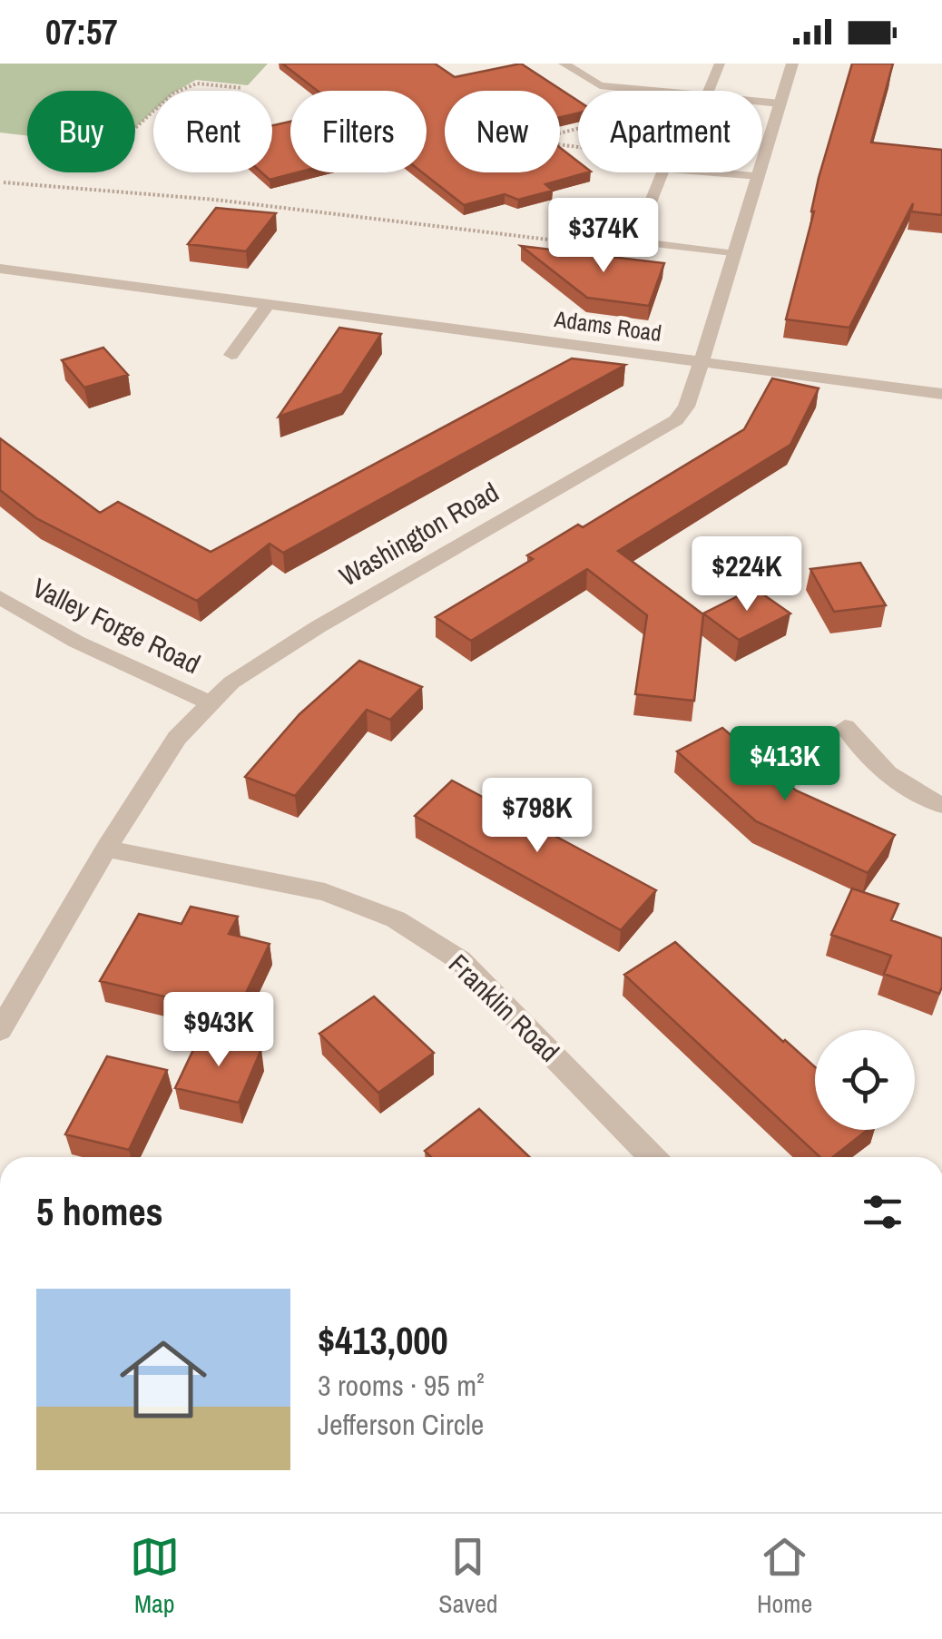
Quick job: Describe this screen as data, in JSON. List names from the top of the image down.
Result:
{
  "streets": {
    "street": [
      "Adams Road",
      "Washington Road",
      "Valley Forge Road",
      "Franklin Road"
    ]
  },
  "crossings": [
    ["Adams Road", "Washington Road"],
    ["Washington Road", "Valley Forge Road"],
    ["Washington Road", "Franklin Road"]
  ],
  "page": {
    "status": "07:57",
    "chip": [
      "Buy",
      "Rent",
      "Filters",
      "New",
      "Apartment"
    ],
    "price": [
      "$374K",
      "$224K",
      "$413K",
      "$798K",
      "$943K"
    ],
    "heading": "5 homes",
    "list": [
      {
        "name": "$413,000",
        "note": "3 rooms · 95 m² · Jefferson Circle"
      }
    ],
    "tabs": ["Map", "Saved", "Home"]
  }
}
